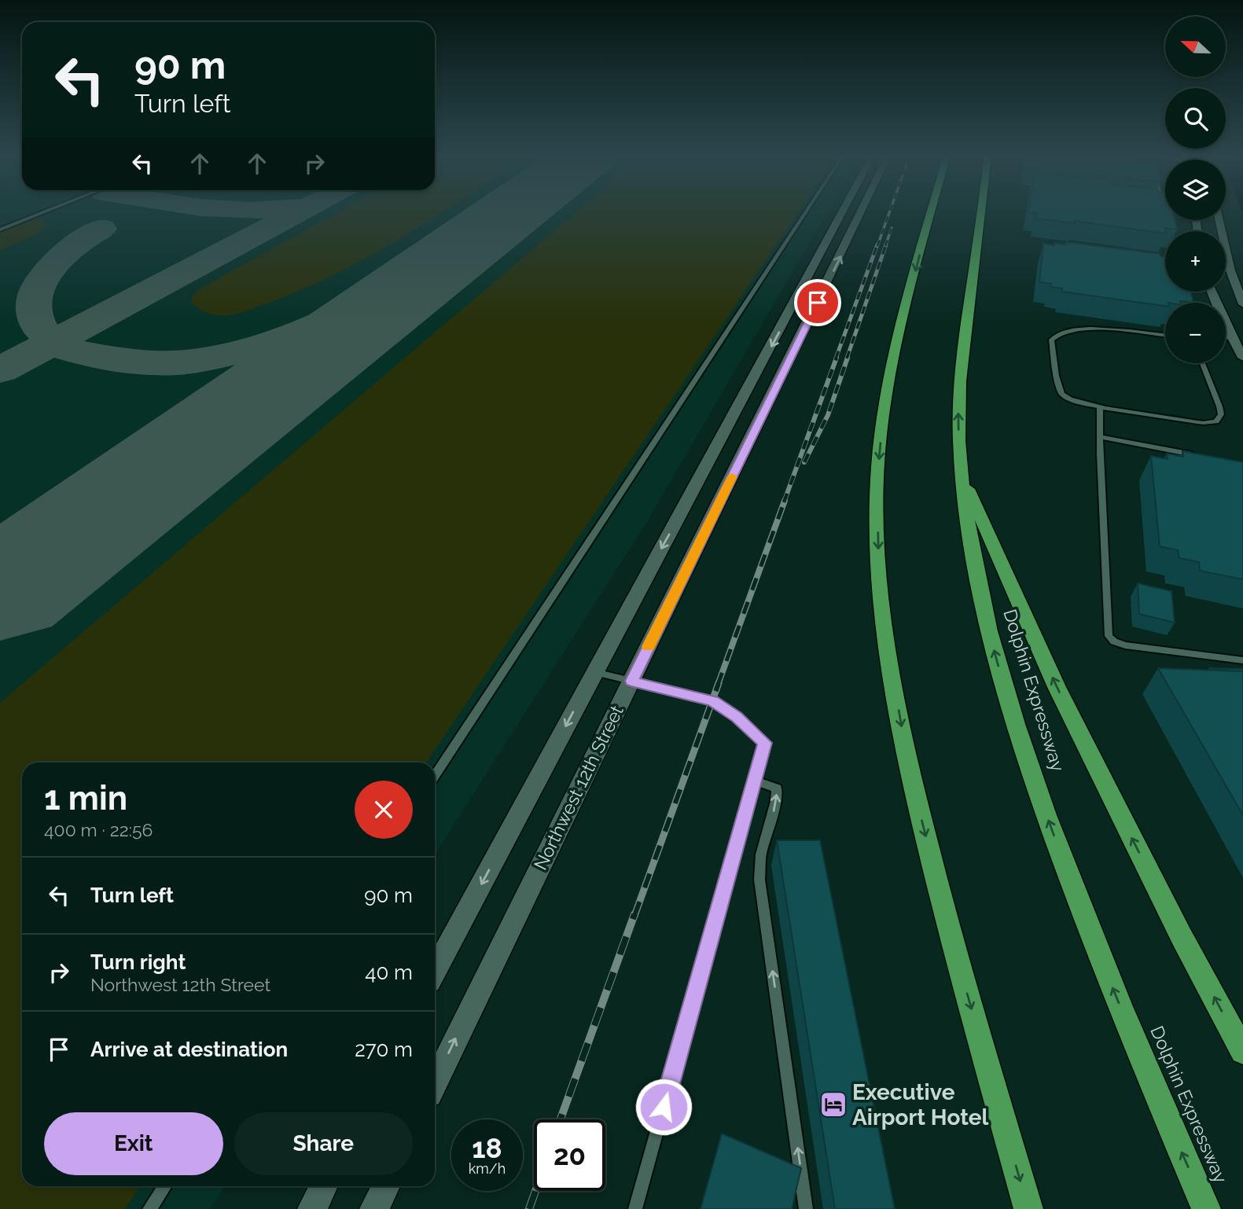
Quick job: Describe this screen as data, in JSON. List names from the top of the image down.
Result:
{
  "streets": {
    "highway": ["Dolphin Expressway"],
    "main road": ["Northwest 12th Street"]
  },
  "places": {
    "hotel": ["Executive Airport Hotel"]
  },
  "north": "left",
  "page": {
    "map_buttons": ["+", "−"],
    "turn": ["90 m", "Turn left"],
    "heading": ["1 min", "400 m · 22:56"],
    "list": [
      {
        "name": "Turn left",
        "value": "90 m"
      },
      {
        "name": "Turn right",
        "note": "Northwest 12th Street",
        "value": "40 m"
      },
      {
        "name": "Arrive at destination",
        "value": "270 m"
      }
    ],
    "buttons": ["Exit", "Share"],
    "speed": "18 km/h",
    "limit": "20"
  }
}
